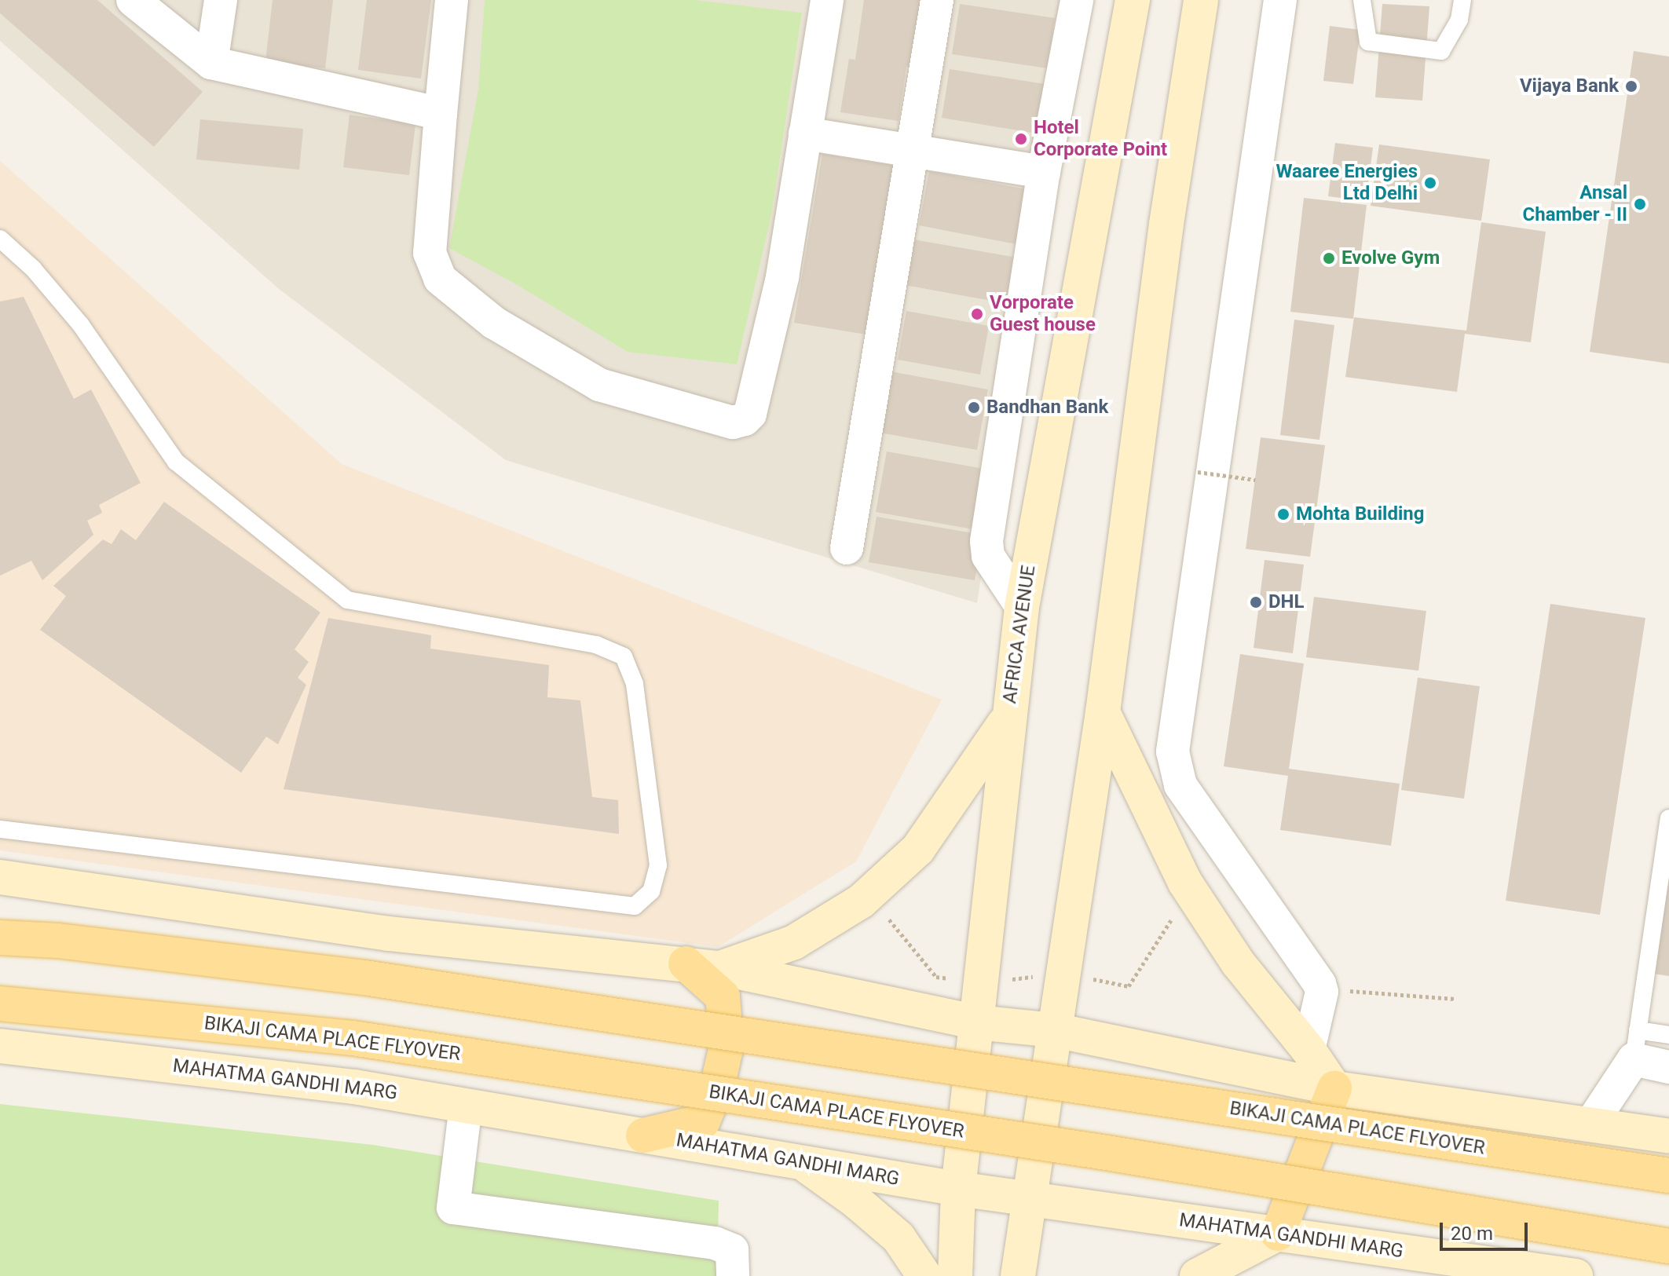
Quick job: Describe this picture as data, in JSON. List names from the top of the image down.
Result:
{
  "streets": {
    "main road": ["AFRICA AVENUE", "BIKAJI CAMA PLACE FLYOVER", "MAHATMA GANDHI MARG"]
  },
  "crossings": [
    ["AFRICA AVENUE", "MAHATMA GANDHI MARG"]
  ],
  "places": [
    "Vijaya Bank",
    "Hotel Corporate Point",
    "Waaree Energies Ltd Delhi",
    "Ansal Chamber - II",
    "Evolve Gym",
    "Vorporate Guest house",
    "Bandhan Bank",
    "Mohta Building",
    "DHL"
  ],
  "scale_bar": "20 m"
}
